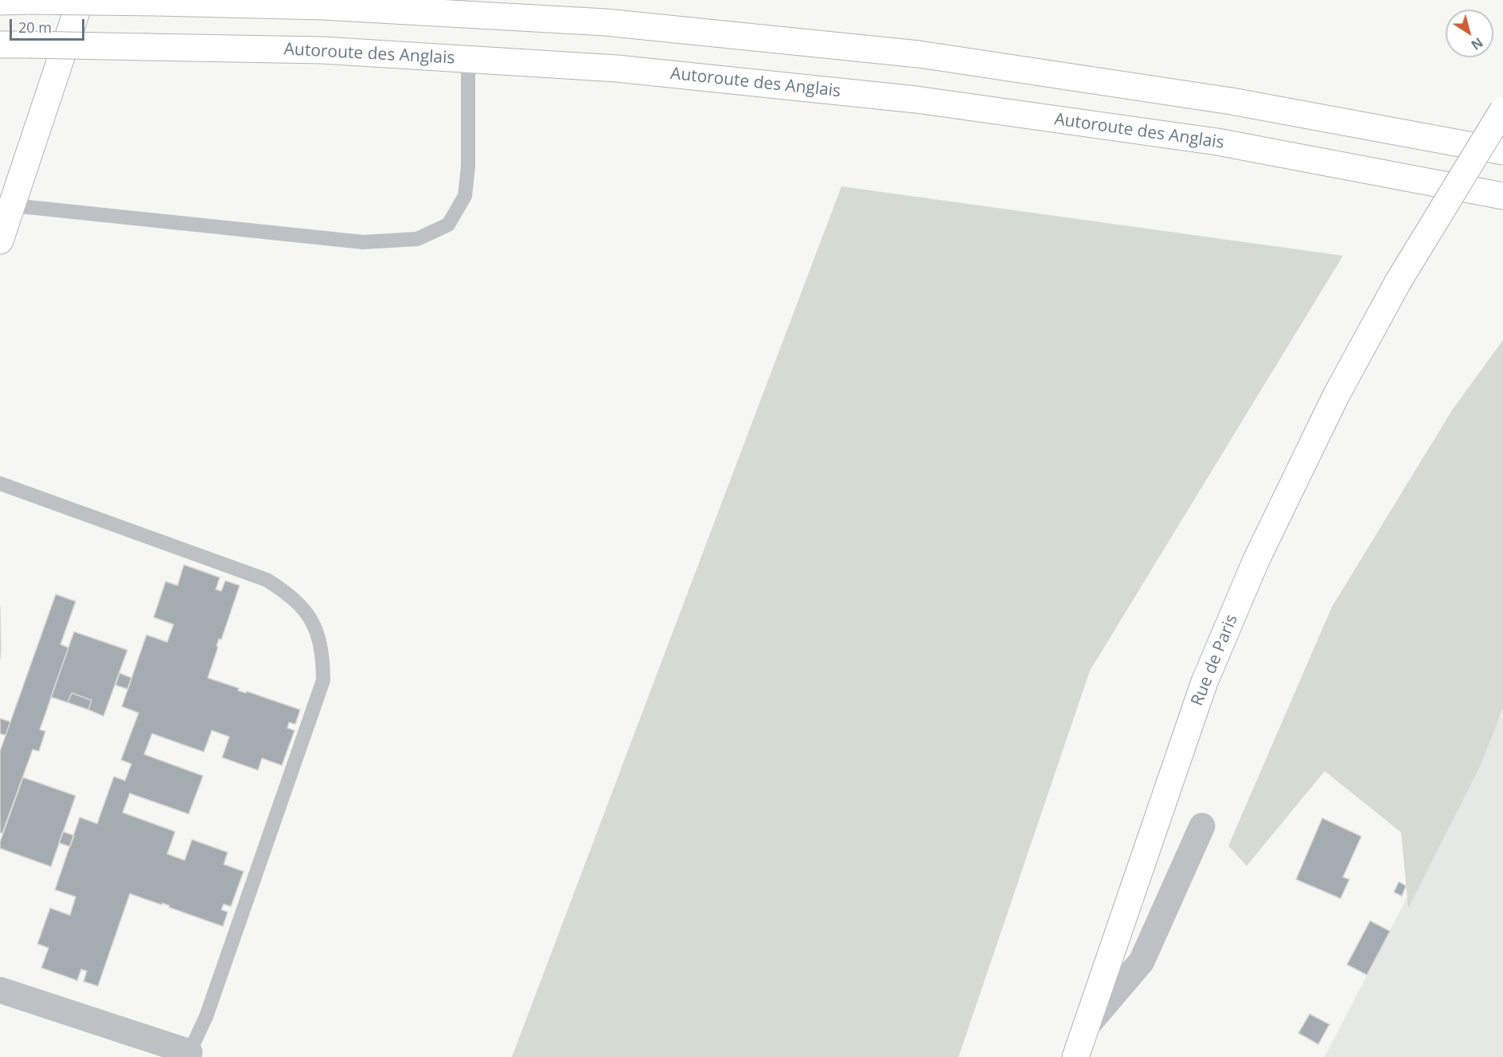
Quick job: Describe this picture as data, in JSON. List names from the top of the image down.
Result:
{
  "streets": {
    "main road": ["Autoroute des Anglais", "Rue de Paris"]
  },
  "scale_bar": "20 m",
  "north": "bottom right"
}
